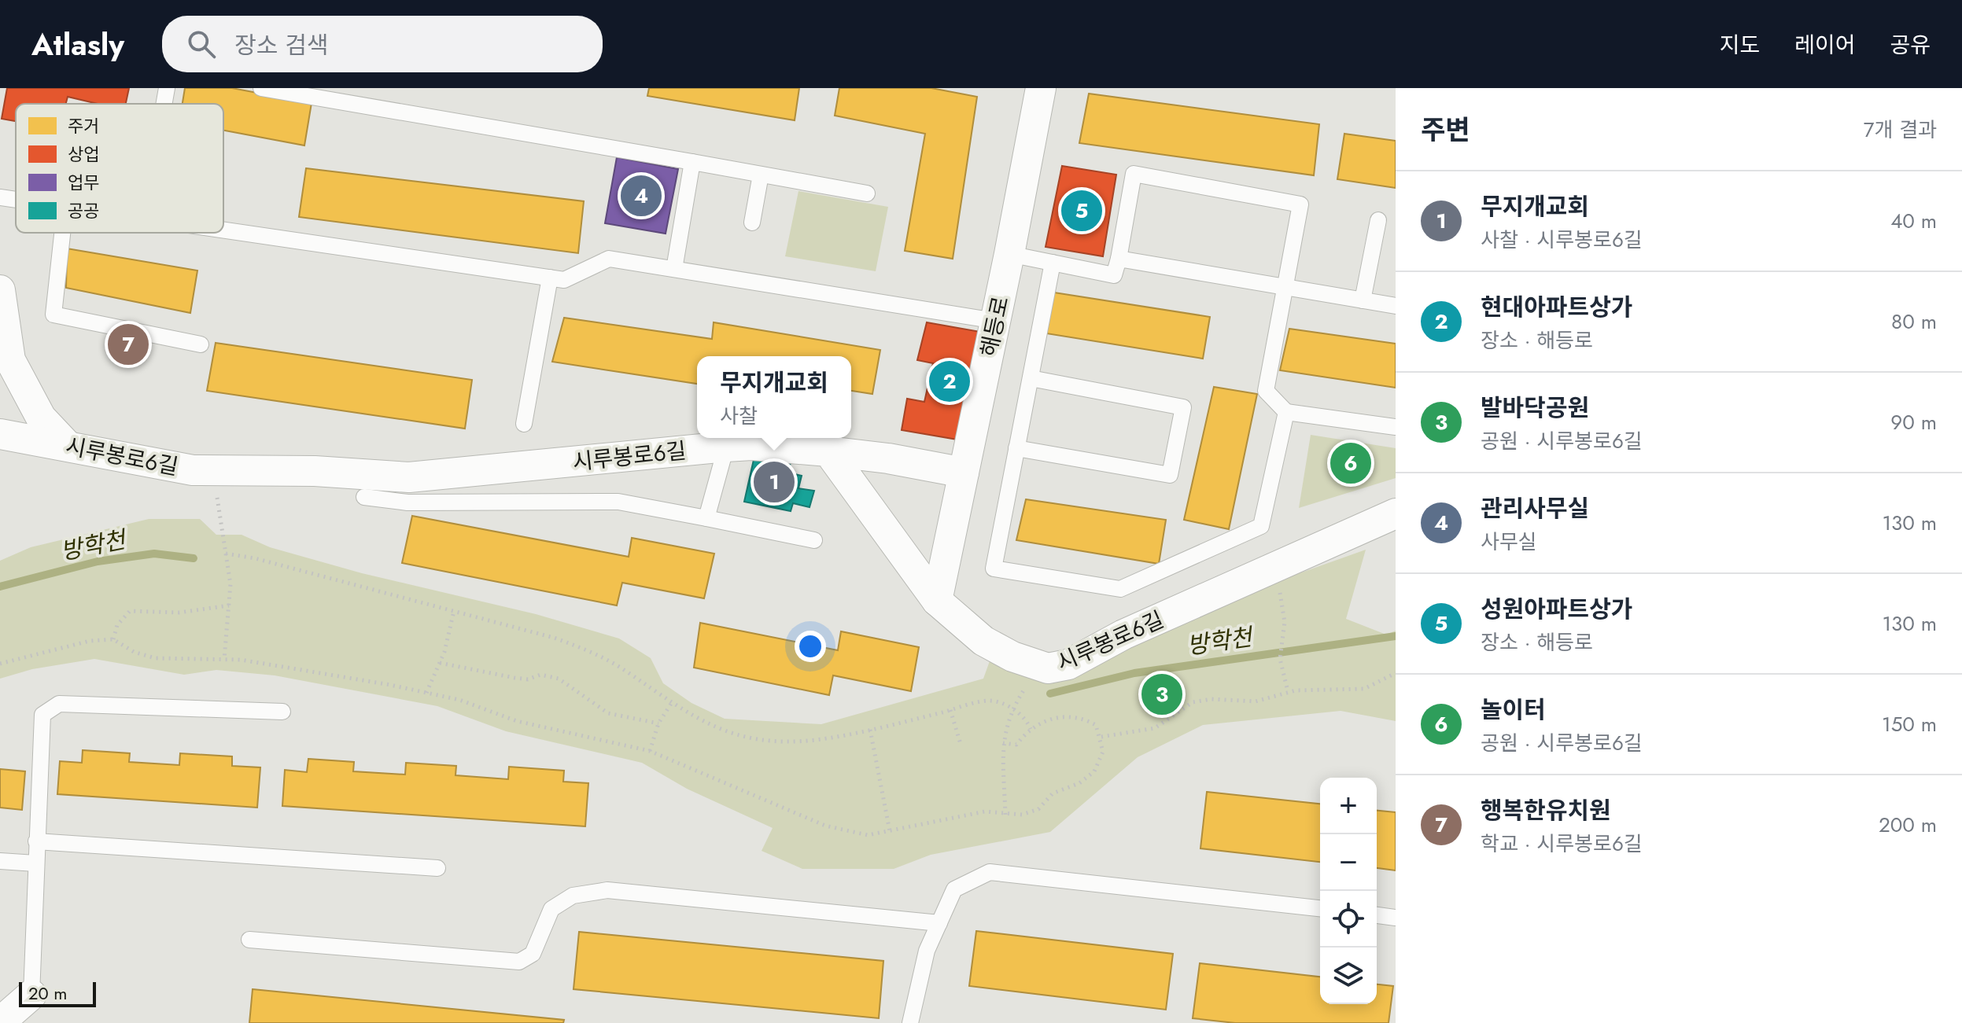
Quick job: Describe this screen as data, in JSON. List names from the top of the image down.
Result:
{
  "streets": {
    "street": ["해등로", "시루봉로6길"]
  },
  "crossings": [
    ["해등로", "시루봉로6길"]
  ],
  "water": ["방학천"],
  "legend": [
    "주거",
    "상업",
    "업무",
    "공공"
  ],
  "scale_bar": "20 m",
  "page": {
    "header": "Atlasly",
    "search": "장소 검색",
    "nav": ["지도", "레이어", "공유"],
    "heading": ["주변", "7개 결과"],
    "list": [
      {
        "mark": "1",
        "name": "무지개교회",
        "note": "사찰 · 시루봉로6길",
        "value": "40 m"
      },
      {
        "mark": "2",
        "name": "현대아파트상가",
        "note": "장소 · 해등로",
        "value": "80 m"
      },
      {
        "mark": "3",
        "name": "발바닥공원",
        "note": "공원 · 시루봉로6길",
        "value": "90 m"
      },
      {
        "mark": "4",
        "name": "관리사무실",
        "note": "사무실",
        "value": "130 m"
      },
      {
        "mark": "5",
        "name": "성원아파트상가",
        "note": "장소 · 해등로",
        "value": "130 m"
      },
      {
        "mark": "6",
        "name": "놀이터",
        "note": "공원 · 시루봉로6길",
        "value": "150 m"
      },
      {
        "mark": "7",
        "name": "행복한유치원",
        "note": "학교 · 시루봉로6길",
        "value": "200 m"
      }
    ],
    "pins": [
      "4",
      "5",
      "7",
      "2",
      "6",
      "1",
      "3"
    ],
    "popup": ["무지개교회", "사찰"],
    "map_buttons": ["+", "−"],
    "scale": "20 m"
  }
}
